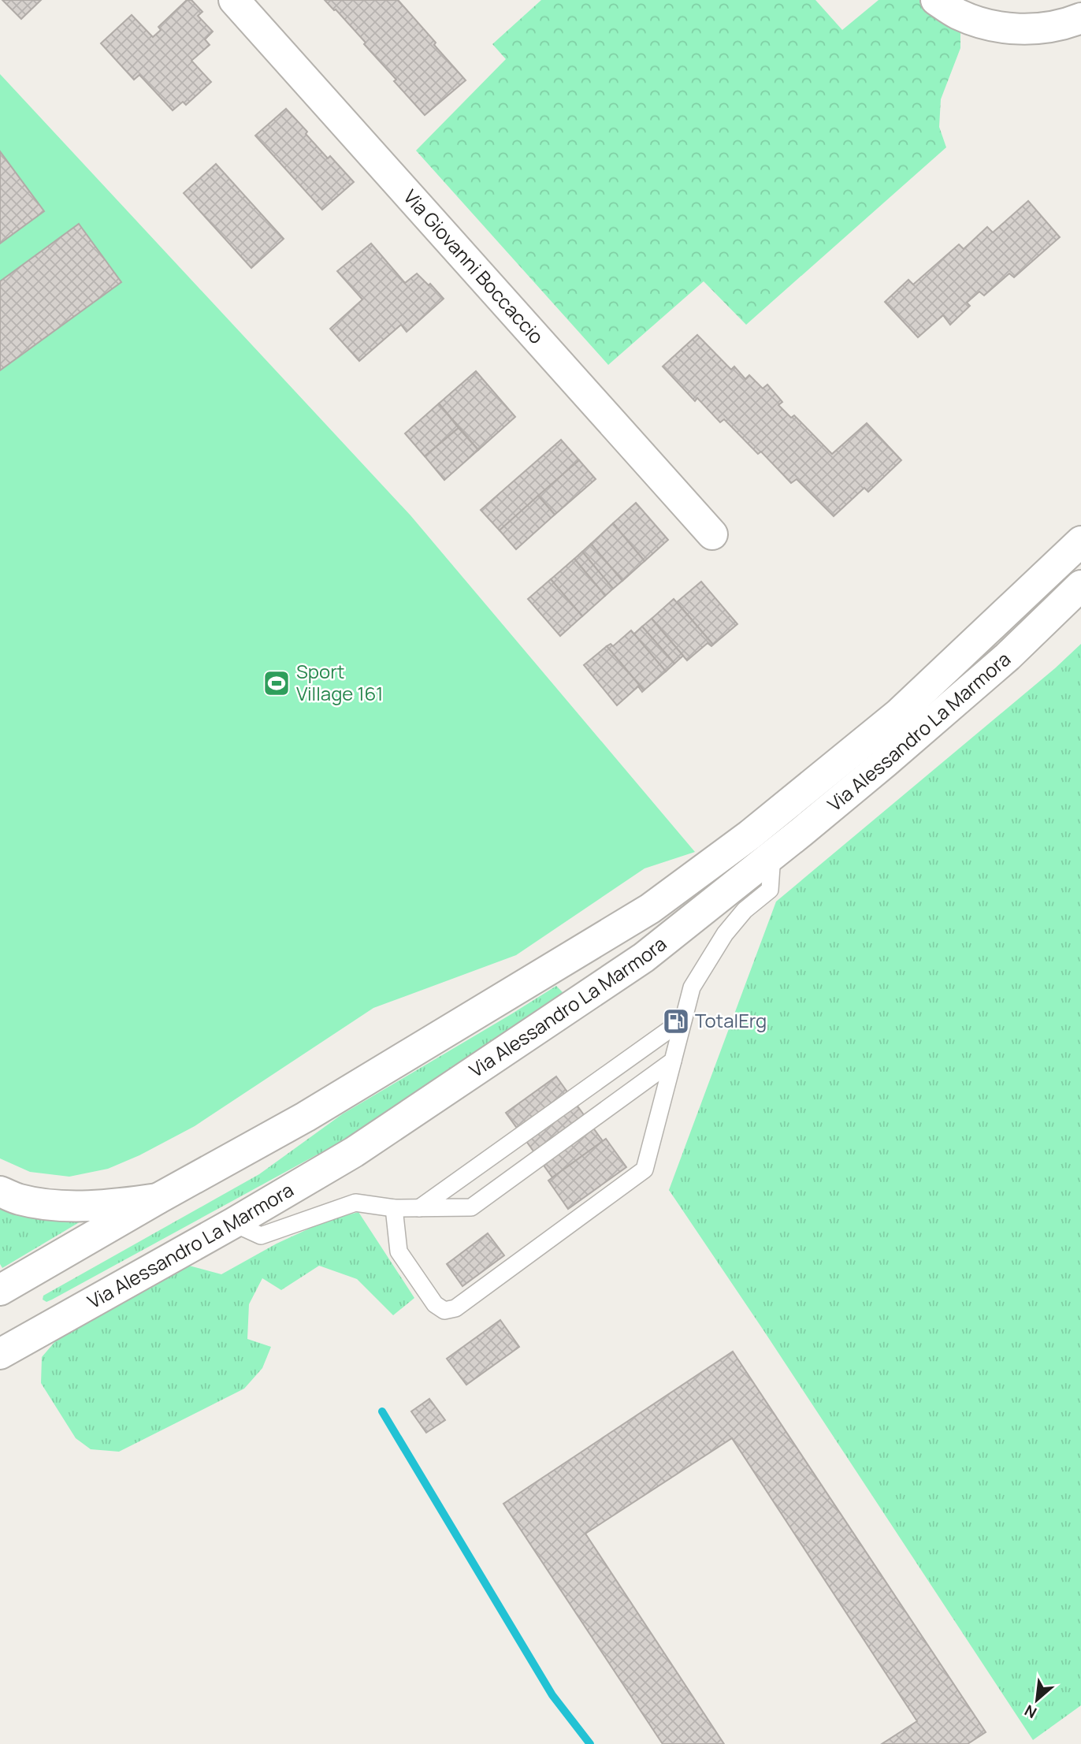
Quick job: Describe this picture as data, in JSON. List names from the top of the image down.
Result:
{
  "streets": {
    "main road": ["Via Giovanni Boccaccio", "Via Alessandro La Marmora"]
  },
  "places": {
    "sports": ["Sport Village 161"],
    "fuel station": ["TotalErg"]
  },
  "north": "bottom left"
}
